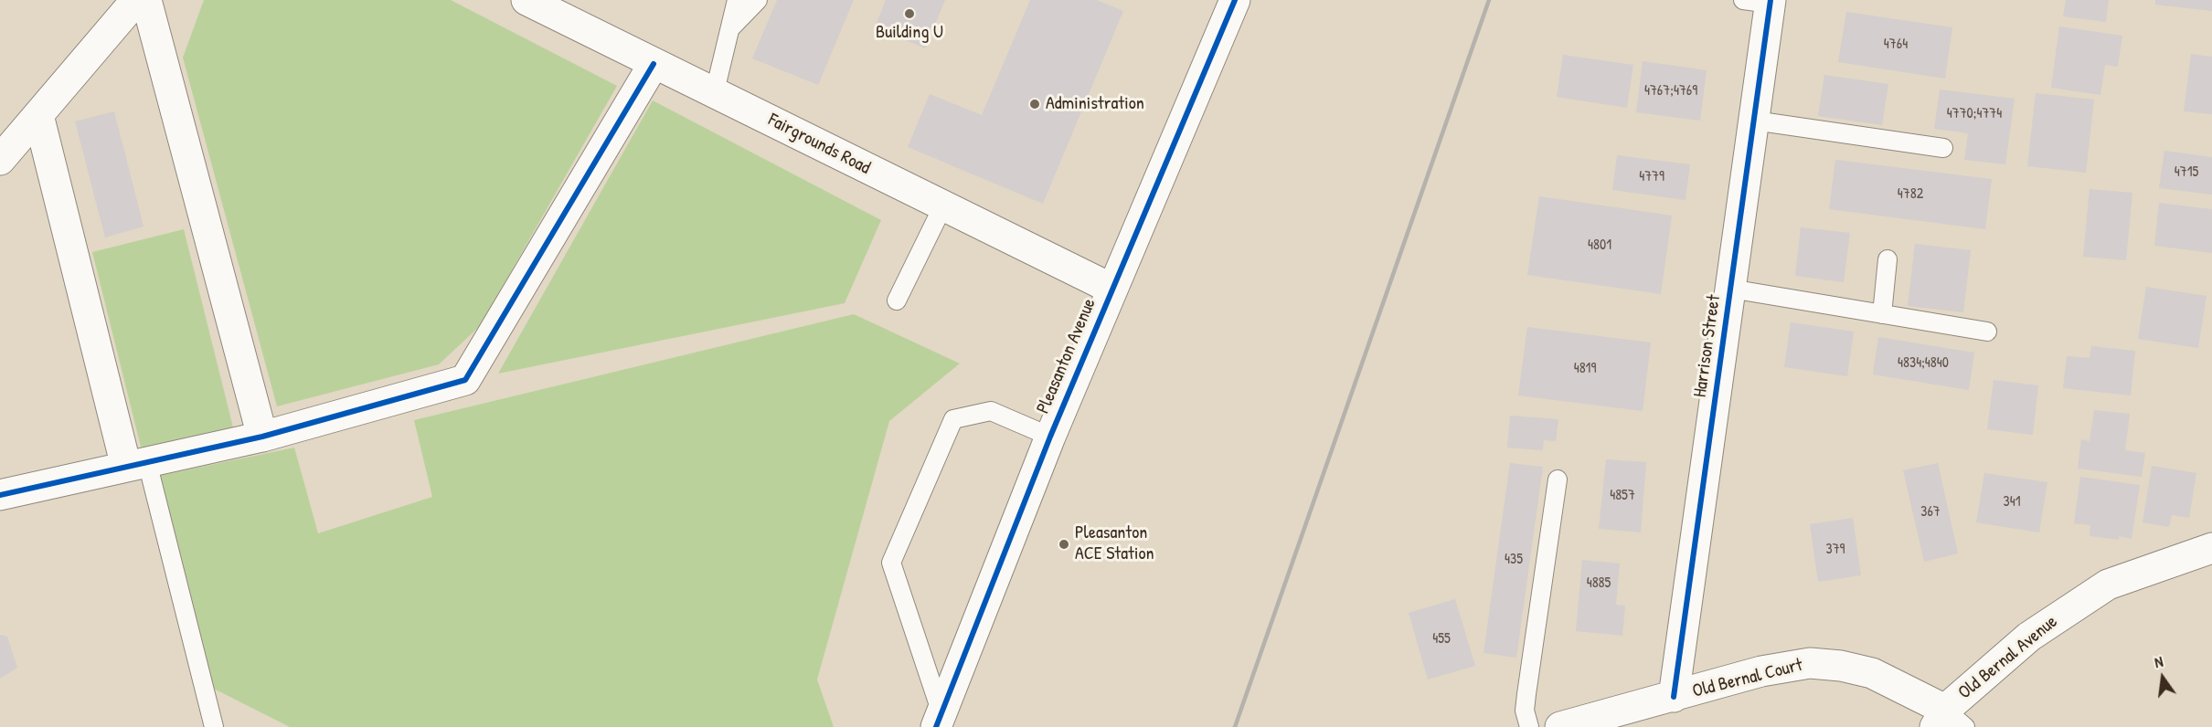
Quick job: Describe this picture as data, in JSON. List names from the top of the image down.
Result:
{
  "streets": {
    "street": [
      "Fairgrounds Road",
      "Harrison Street",
      "Pleasanton Avenue",
      "Old Bernal Avenue",
      "Old Bernal Court"
    ]
  },
  "crossings": [
    ["Fairgrounds Road", "Pleasanton Avenue"],
    ["Harrison Street", "Old Bernal Court"],
    ["Old Bernal Avenue", "Old Bernal Court"]
  ],
  "places": ["Building U", "Administration", "Pleasanton ACE Station"],
  "house_numbers": [
    "4764",
    "4767;4769",
    "4770;4774",
    "4715",
    "4779",
    "4782",
    "4801",
    "4834;4840",
    "4819",
    "4857",
    "341",
    "367",
    "379",
    "435",
    "4885",
    "455"
  ],
  "north": "top"
}
